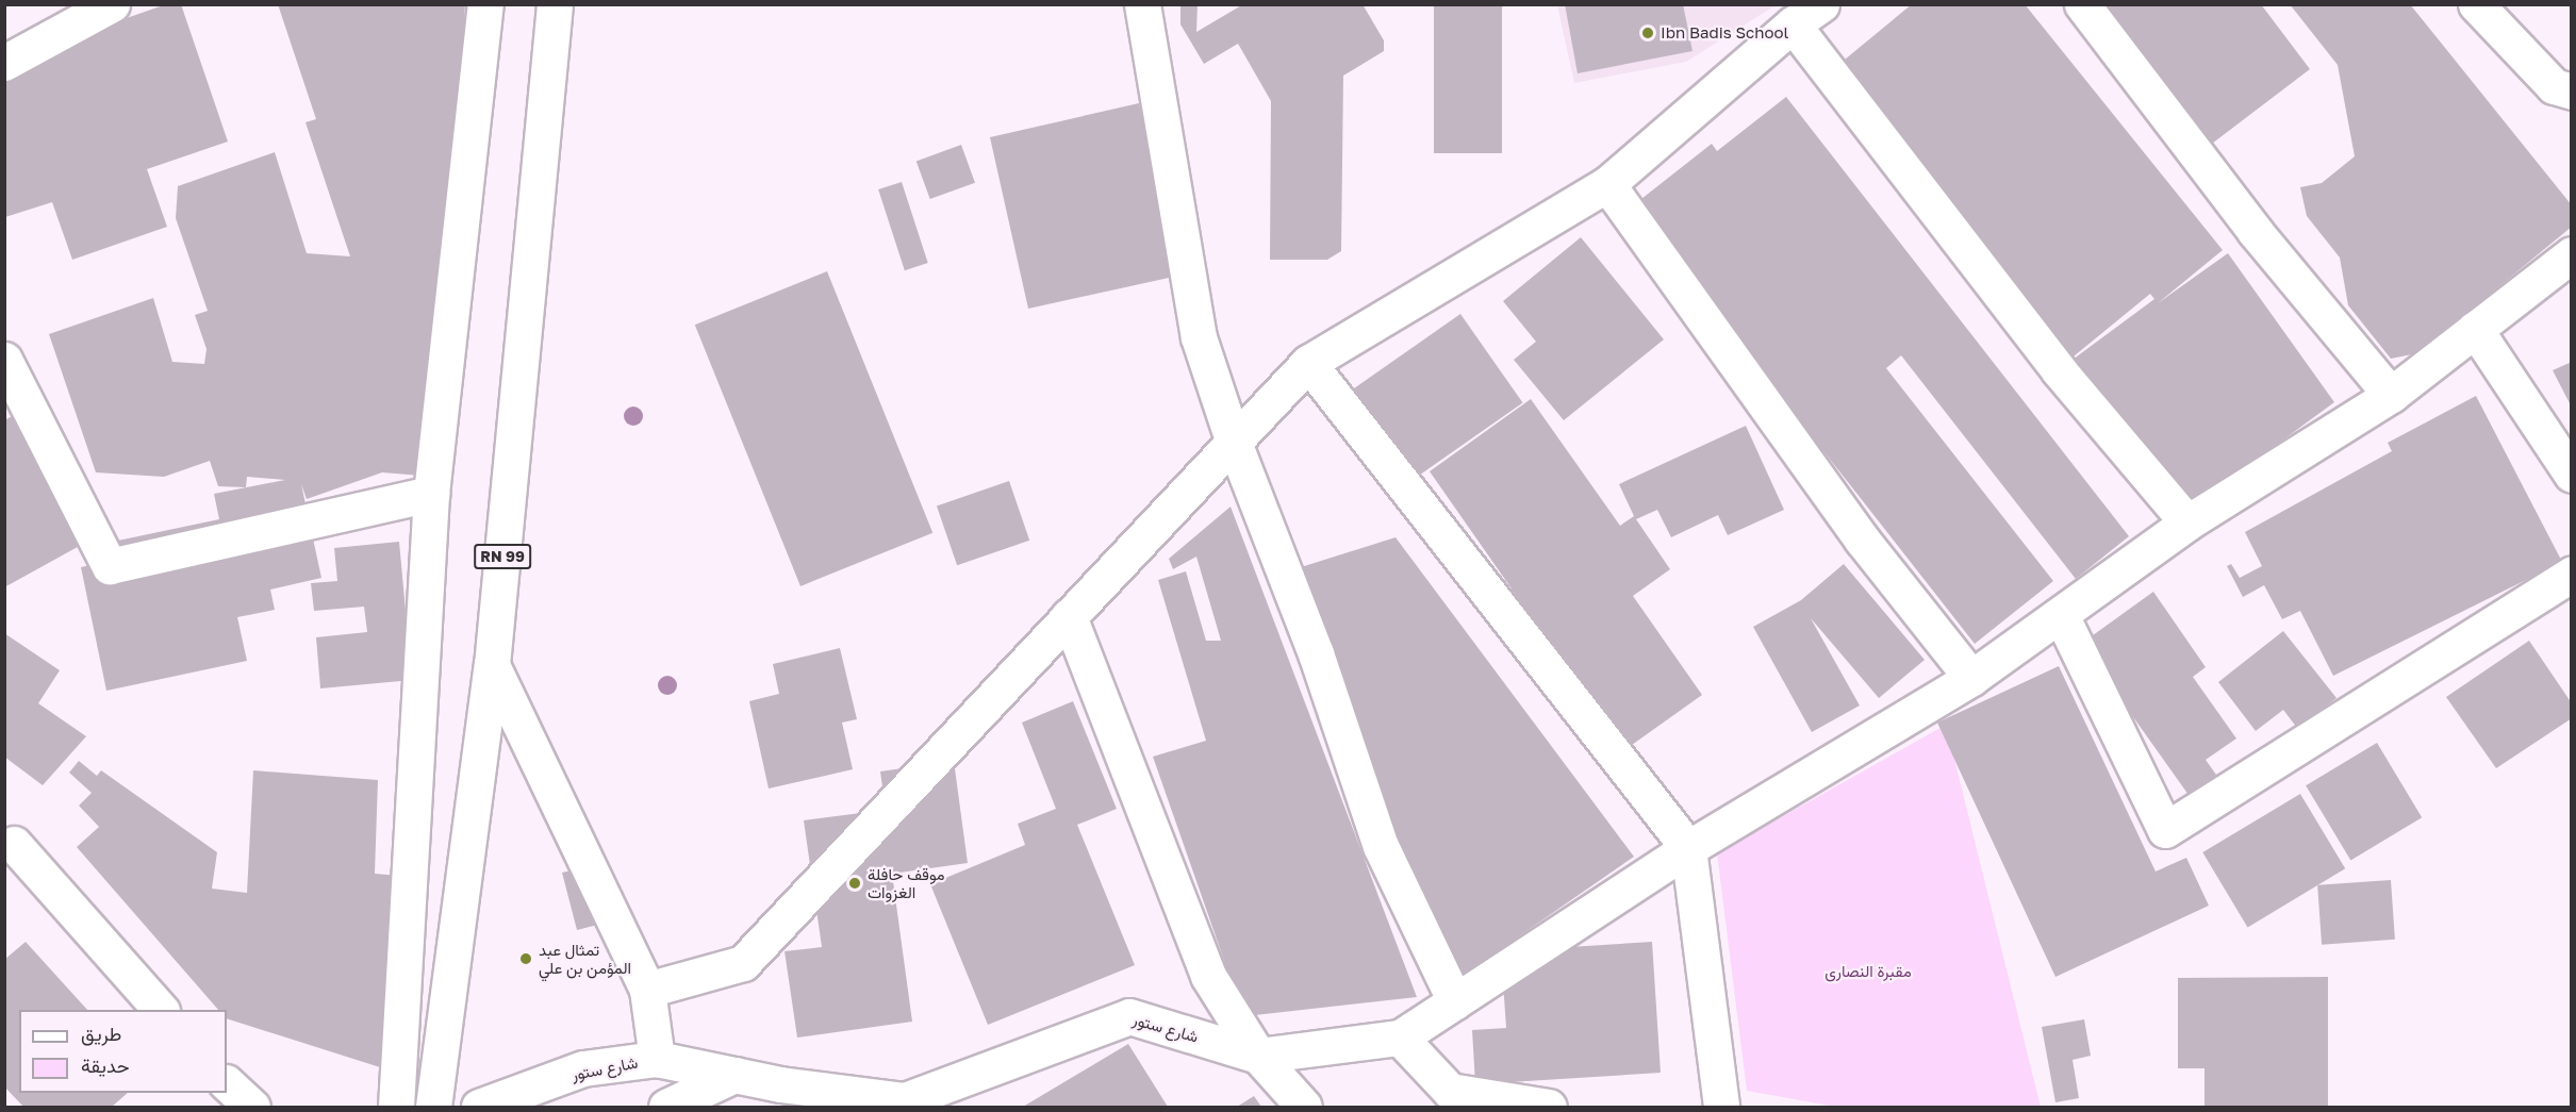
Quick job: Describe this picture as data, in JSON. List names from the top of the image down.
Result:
{
  "streets": {
    "street": ["RN 99", "شارع ستور"]
  },
  "parks": ["مقبرة النصارى"],
  "places": ["Ibn Badis School", "موقف حافلة الغزوات", "تمثال عبد المؤمن بن علي"],
  "legend": ["طريق", "حديقة"]
}
